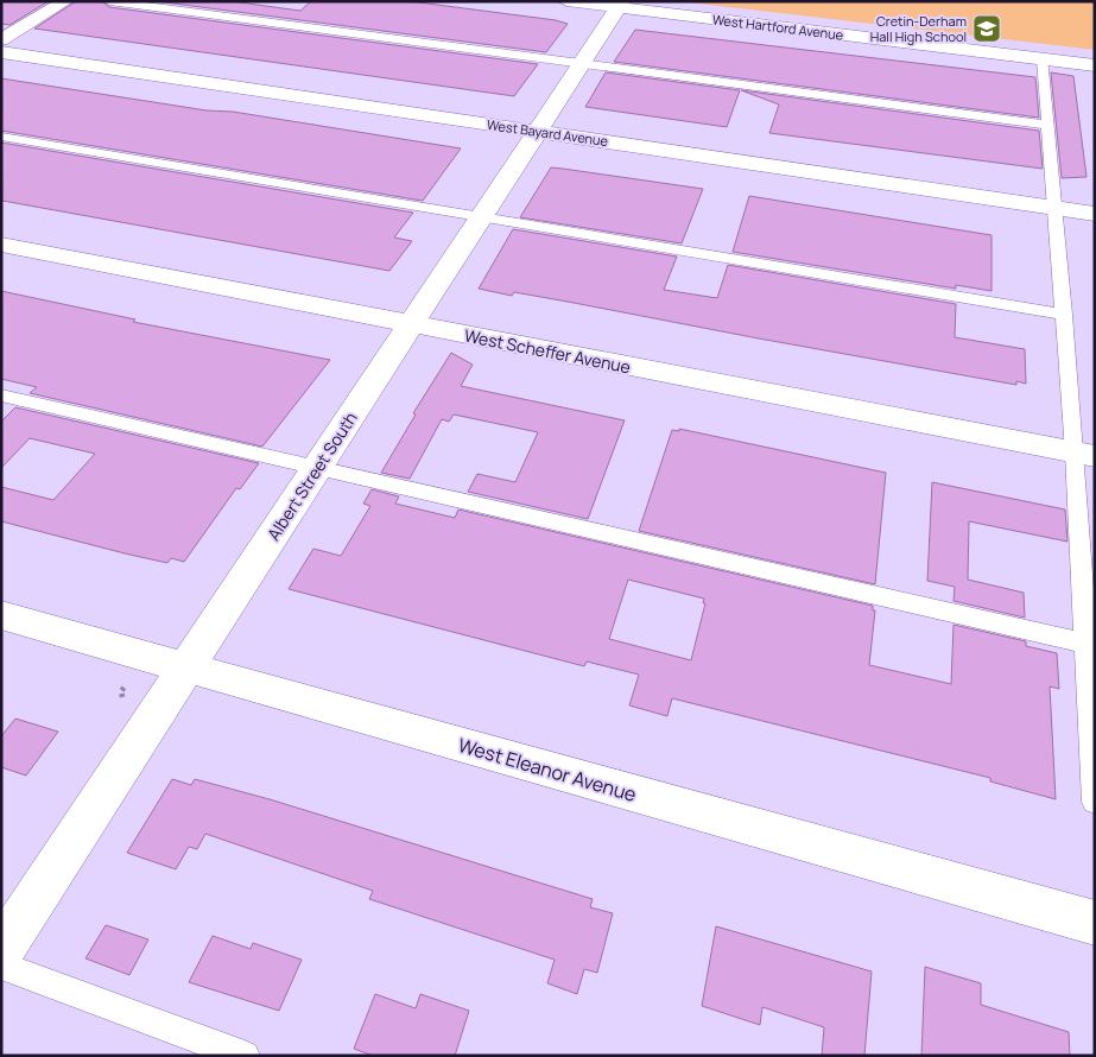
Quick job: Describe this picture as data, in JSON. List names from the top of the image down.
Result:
{
  "streets": {
    "street": [
      "West Hartford Avenue",
      "West Bayard Avenue",
      "West Scheffer Avenue",
      "Albert Street South",
      "West Eleanor Avenue"
    ]
  },
  "crossings": [
    ["West Hartford Avenue", "Albert Street South"],
    ["West Bayard Avenue", "Albert Street South"],
    ["West Scheffer Avenue", "Albert Street South"],
    ["Albert Street South", "West Eleanor Avenue"]
  ],
  "places": {
    "school or university": ["Cretin-Derham Hall High School"]
  }
}
